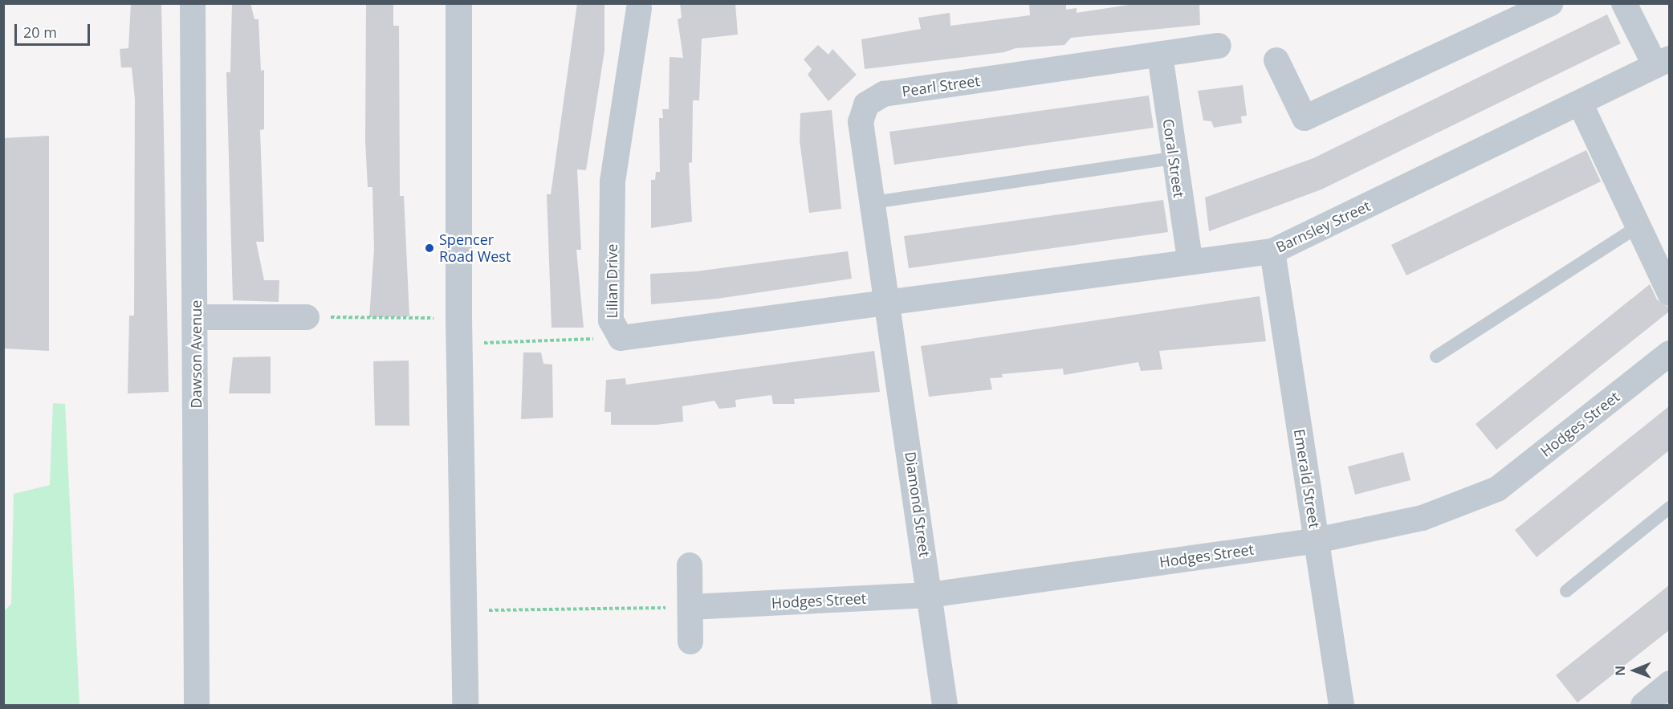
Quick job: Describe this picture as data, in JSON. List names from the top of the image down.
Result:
{
  "streets": {
    "street": [
      "Pearl Street",
      "Coral Street",
      "Barnsley Street",
      "Lilian Drive",
      "Dawson Avenue",
      "Hodges Street",
      "Emerald Street",
      "Diamond Street"
    ]
  },
  "crossings": [
    ["Pearl Street", "Coral Street"],
    ["Pearl Street", "Barnsley Street"],
    ["Pearl Street", "Lilian Drive"],
    ["Pearl Street", "Diamond Street"],
    ["Coral Street", "Barnsley Street"],
    ["Barnsley Street", "Lilian Drive"],
    ["Barnsley Street", "Emerald Street"],
    ["Barnsley Street", "Diamond Street"],
    ["Lilian Drive", "Diamond Street"],
    ["Hodges Street", "Emerald Street"],
    ["Hodges Street", "Diamond Street"]
  ],
  "places": ["Spencer Road West"],
  "scale_bar": "20 m",
  "north": "left"
}
